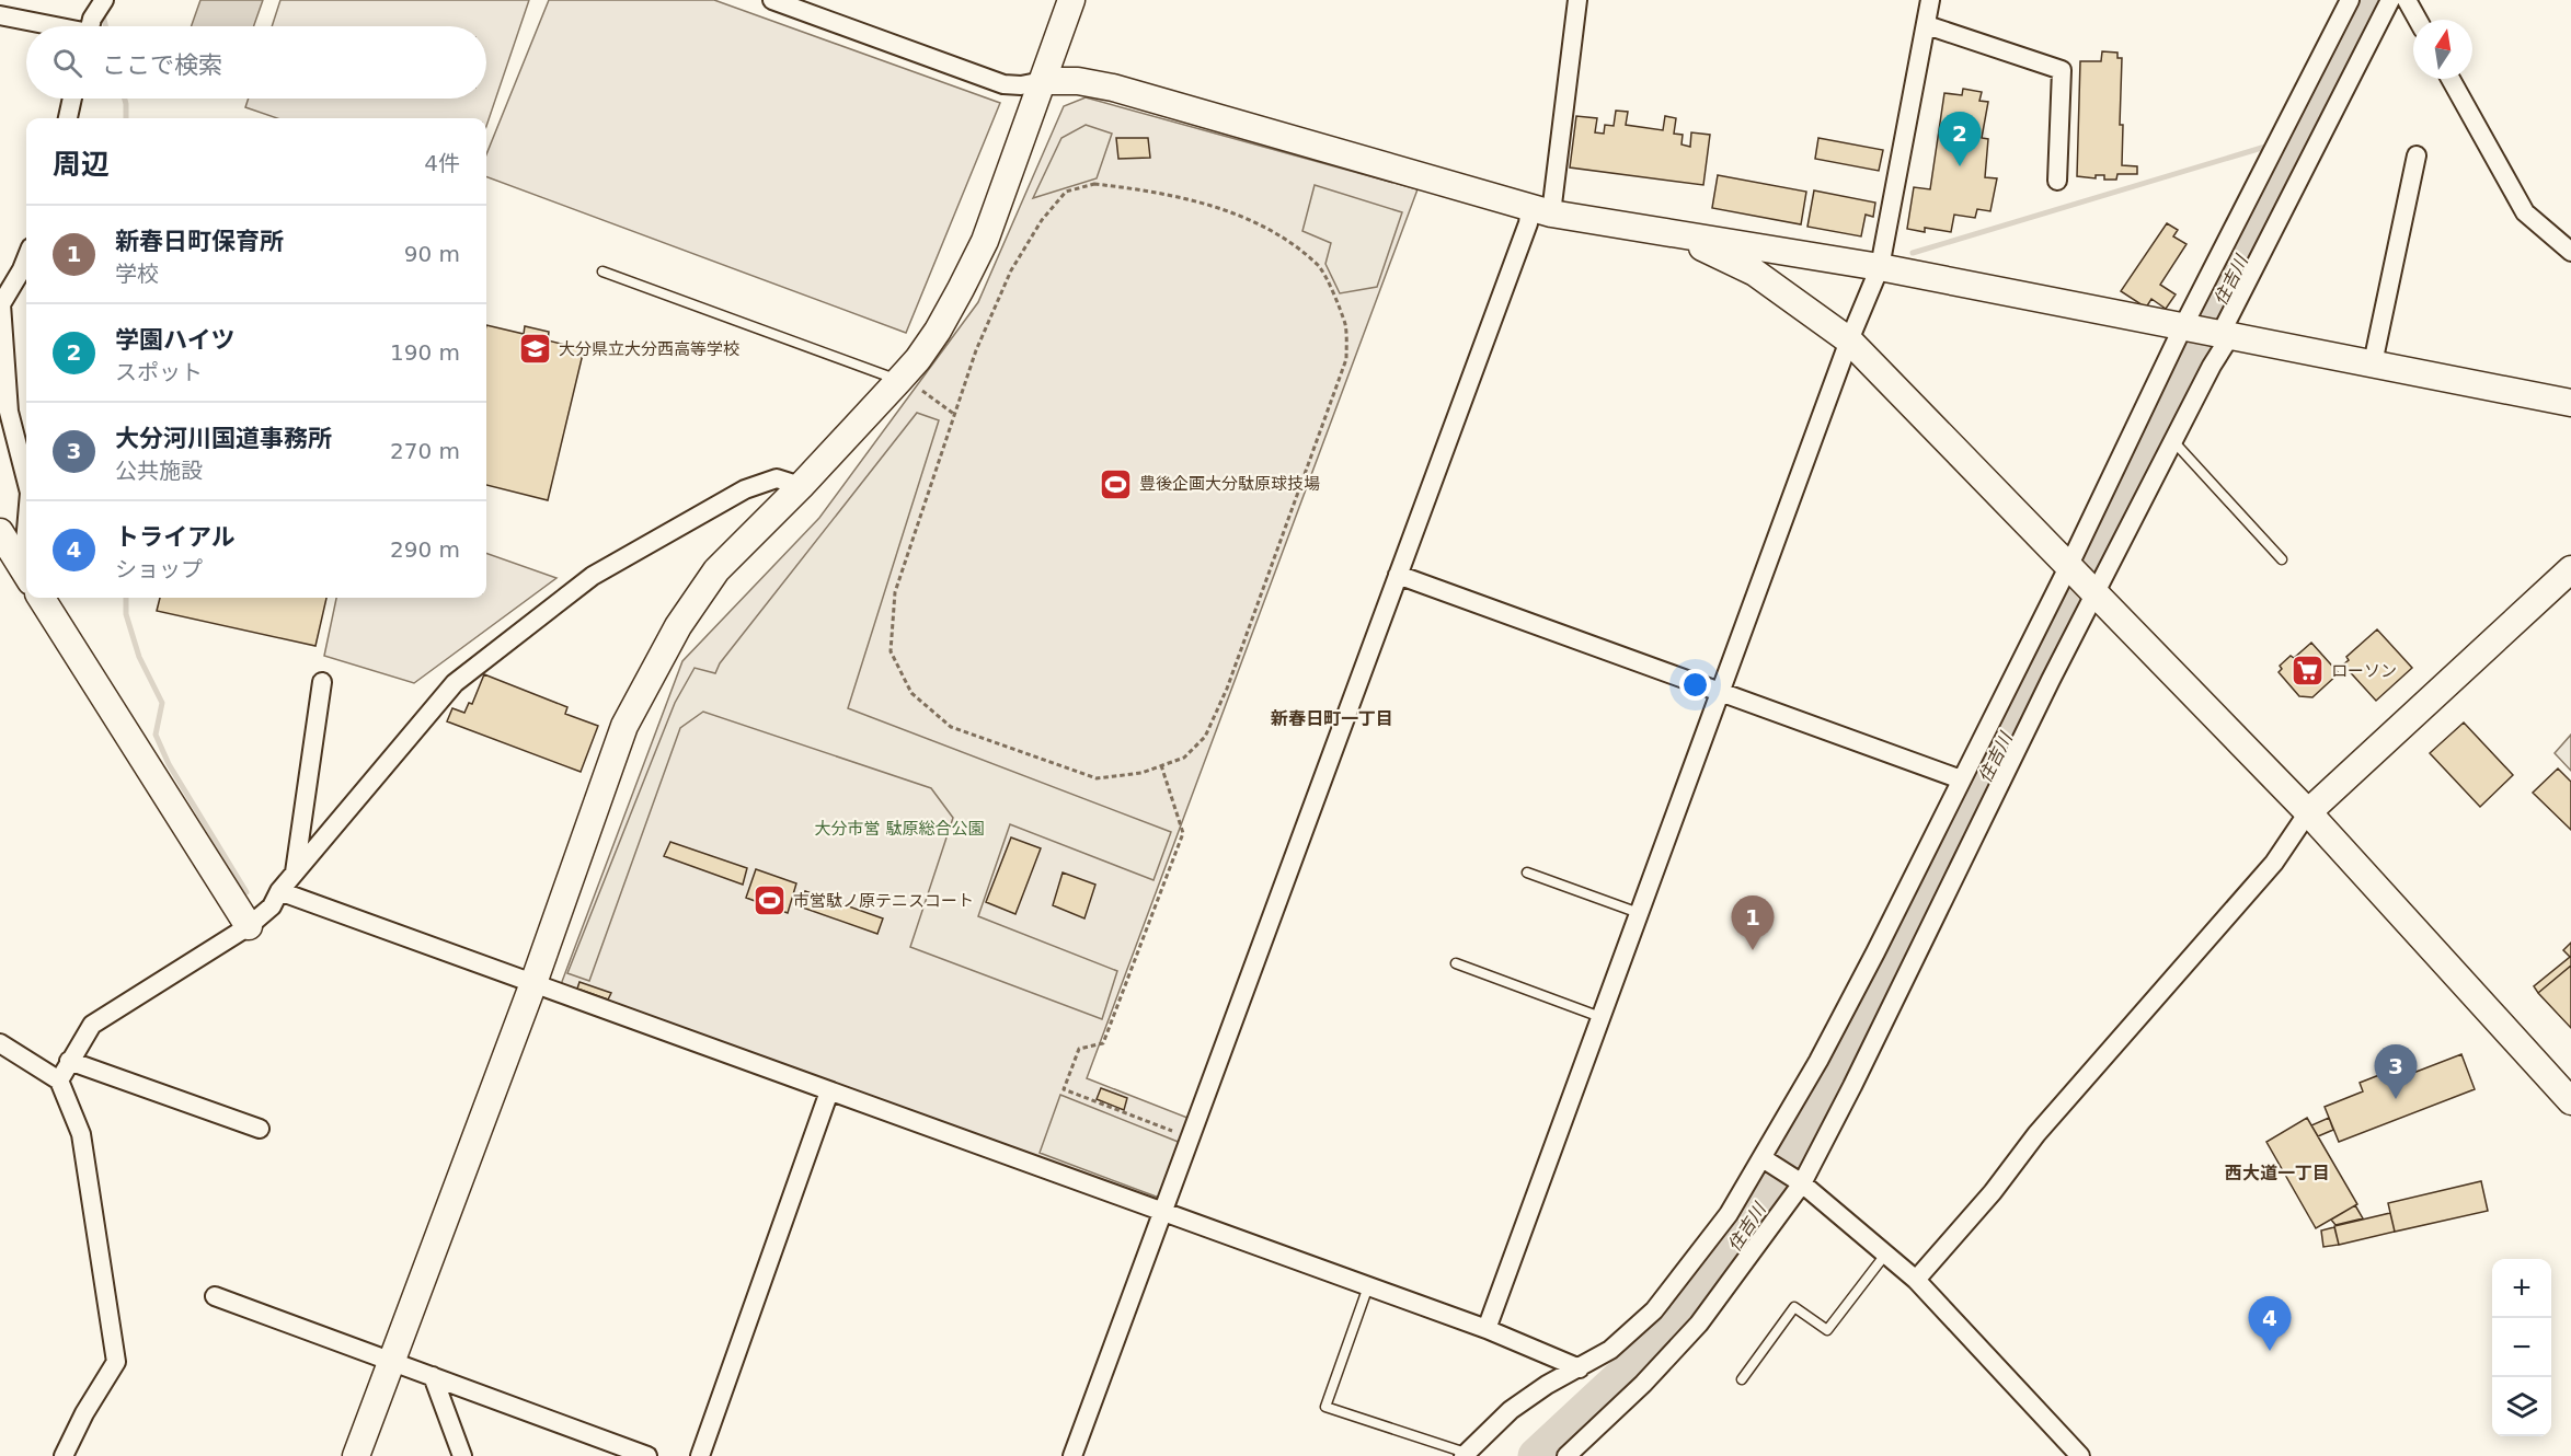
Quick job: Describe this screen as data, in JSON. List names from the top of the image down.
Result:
{
  "districts": ["新春日町一丁目", "西大道一丁目"],
  "water": ["住吉川"],
  "parks": ["大分市営 駄原総合公園"],
  "places": {
    "school or university": ["大分県立大分西高等学校"],
    "sports": ["豊後企画大分駄原球技場", "市営駄ノ原テニスコート"],
    "supermarket": ["ローソン"]
  },
  "north": "top",
  "page": {
    "search": "ここで検索",
    "pins": [
      "2",
      "1",
      "3",
      "4"
    ],
    "heading": ["周辺", "4件"],
    "list": [
      {
        "mark": "1",
        "name": "新春日町保育所",
        "note": "学校",
        "value": "90 m"
      },
      {
        "mark": "2",
        "name": "学園ハイツ",
        "note": "スポット",
        "value": "190 m"
      },
      {
        "mark": "3",
        "name": "大分河川国道事務所",
        "note": "公共施設",
        "value": "270 m"
      },
      {
        "mark": "4",
        "name": "トライアル",
        "note": "ショップ",
        "value": "290 m"
      }
    ],
    "map_buttons": ["+", "−"]
  }
}
